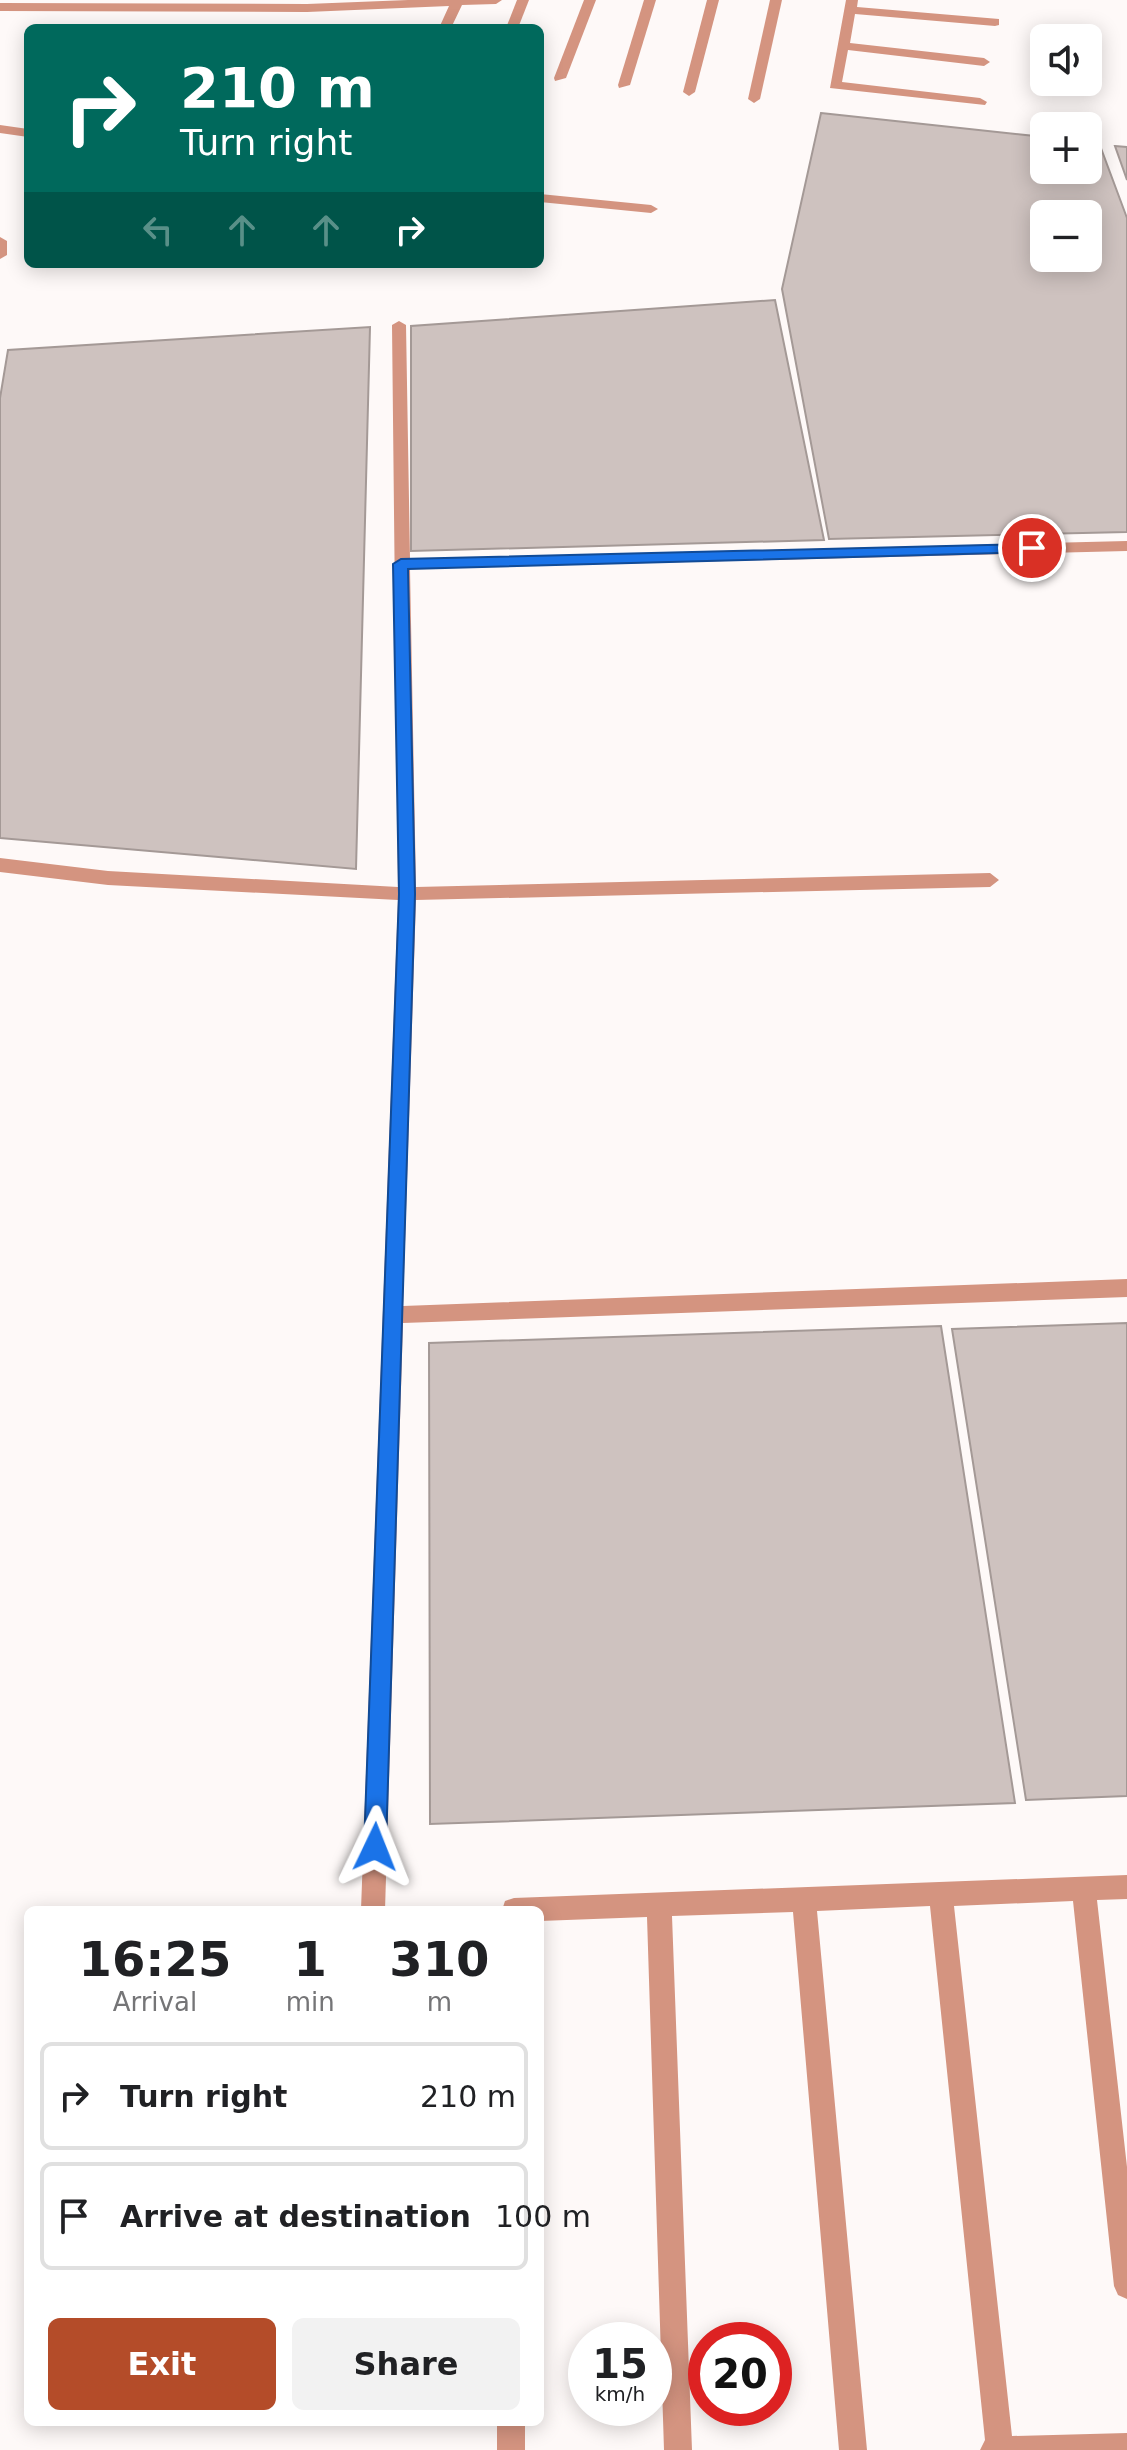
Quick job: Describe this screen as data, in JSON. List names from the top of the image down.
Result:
{
  "page": {
    "map_buttons": ["+", "−"],
    "turn": ["210 m", "Turn right"],
    "eta": [
      "16:25",
      "Arrival",
      "1",
      "min",
      "310",
      "m"
    ],
    "list": [
      {
        "name": "Turn right",
        "value": "210 m"
      },
      {
        "name": "Arrive at destination",
        "value": "100 m"
      }
    ],
    "buttons": ["Exit", "Share"],
    "speed": "15 km/h",
    "limit": "20"
  }
}
